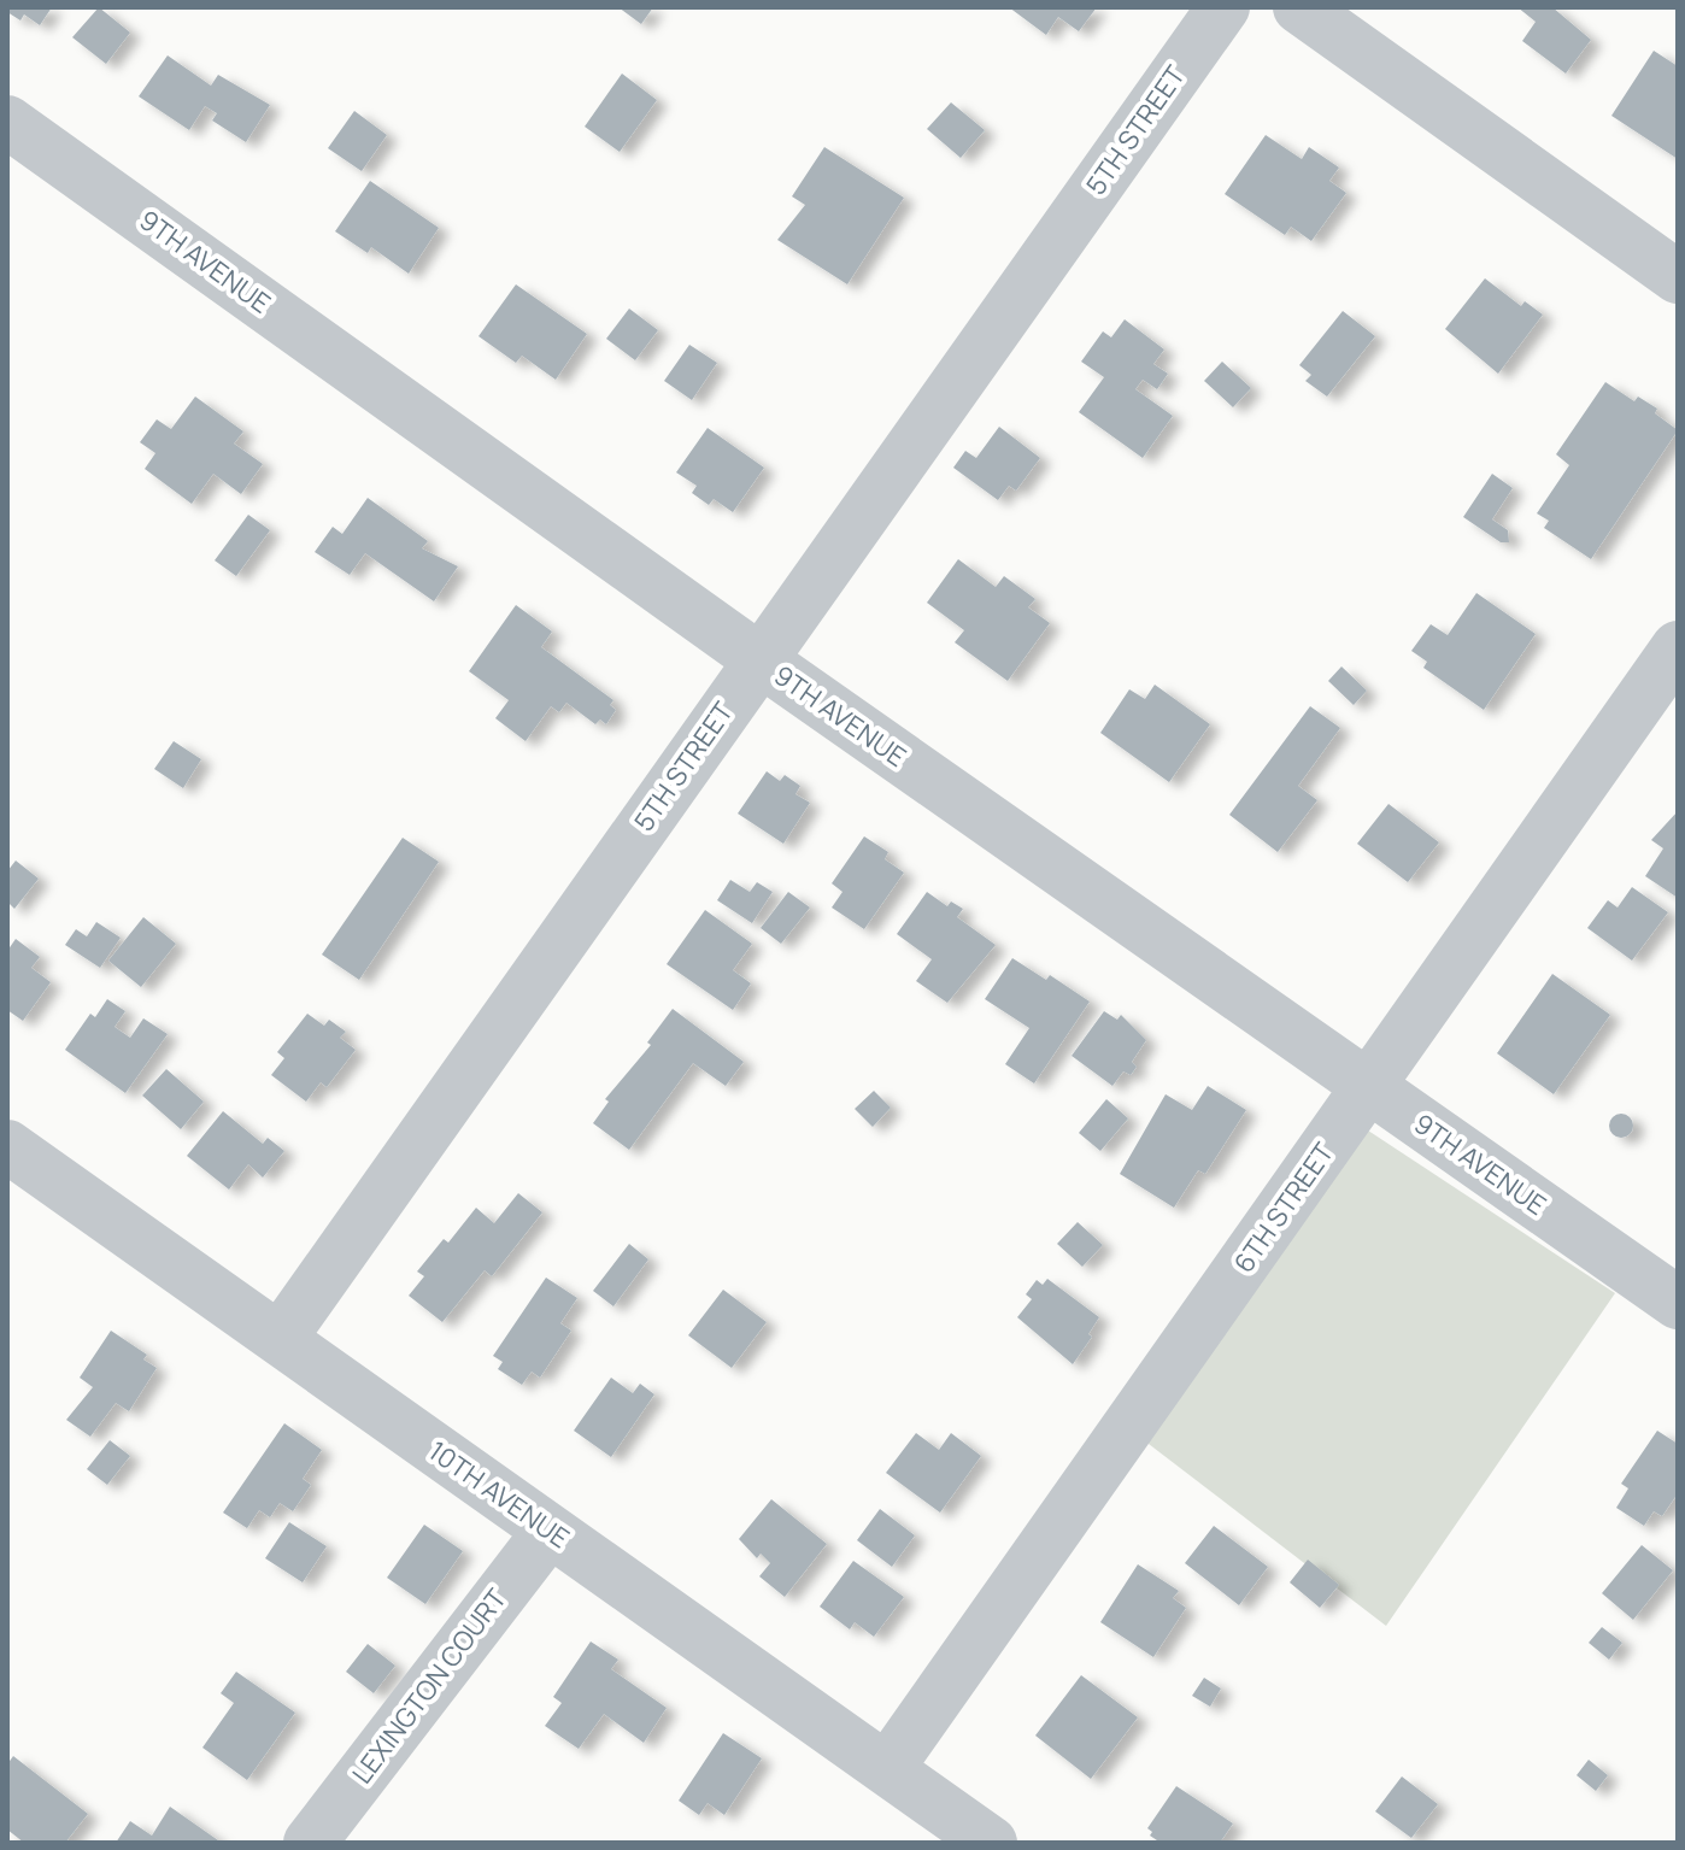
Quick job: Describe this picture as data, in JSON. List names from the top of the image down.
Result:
{
  "streets": {
    "street": [
      "5TH STREET",
      "9TH AVENUE",
      "6TH STREET",
      "10TH AVENUE",
      "LEXINGTON COURT"
    ]
  },
  "crossings": [
    ["5TH STREET", "9TH AVENUE"],
    ["5TH STREET", "10TH AVENUE"],
    ["9TH AVENUE", "6TH STREET"],
    ["6TH STREET", "10TH AVENUE"],
    ["10TH AVENUE", "LEXINGTON COURT"]
  ]
}
